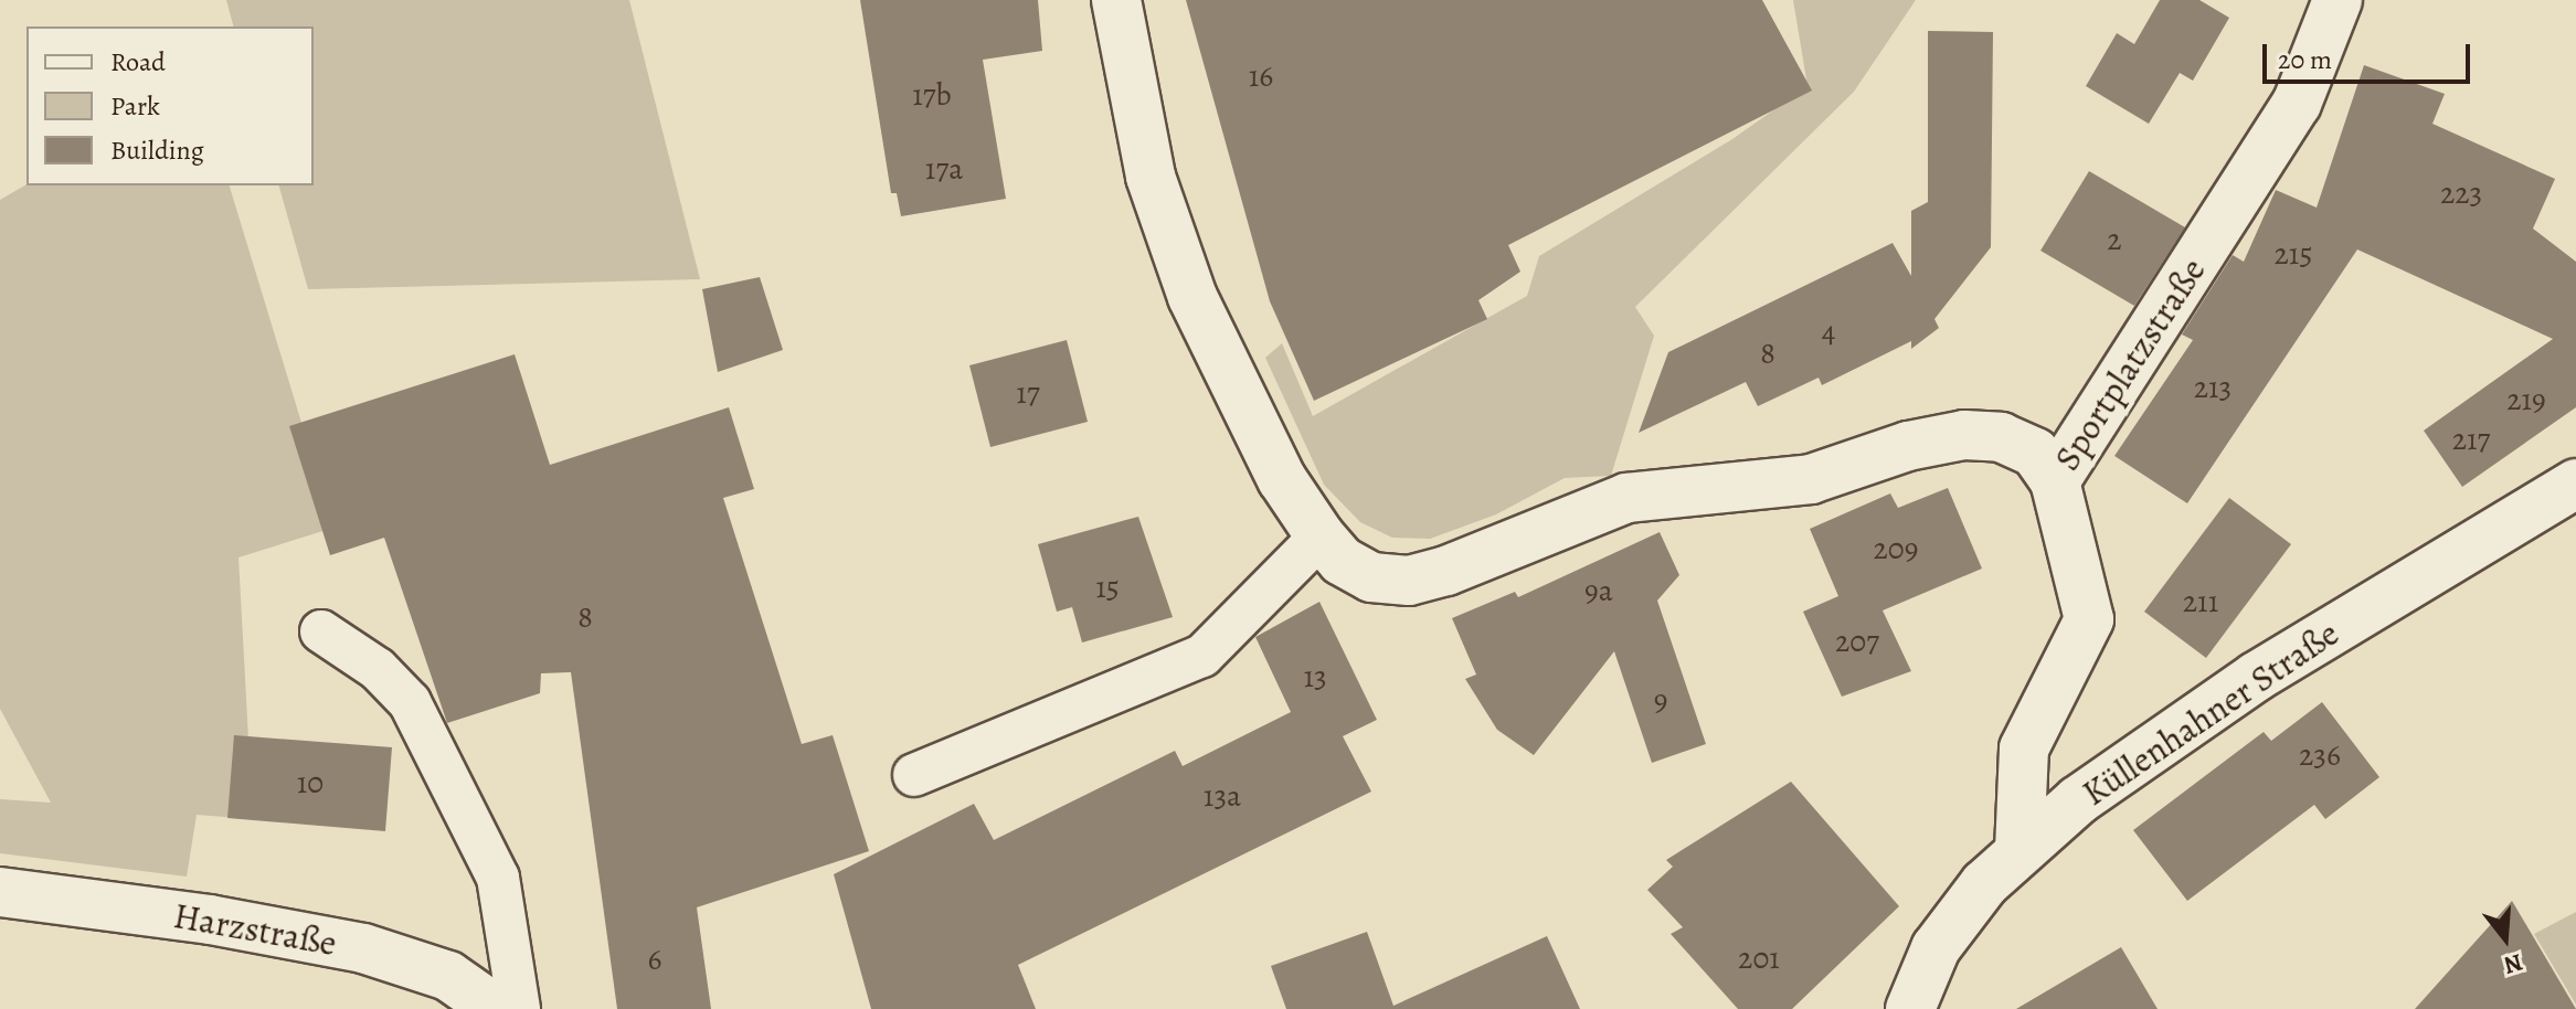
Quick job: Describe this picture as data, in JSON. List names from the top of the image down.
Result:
{
  "streets": {
    "street": ["Sportplatzstraße", "Küllenhahner Straße", "Harzstraße"]
  },
  "crossings": [
    ["Sportplatzstraße", "Küllenhahner Straße"]
  ],
  "house_numbers": [
    "16",
    "17b",
    "17a",
    "223",
    "2",
    "215",
    "4",
    "8",
    "213",
    "17",
    "219",
    "217",
    "209",
    "15",
    "9a",
    "211",
    "8",
    "207",
    "13",
    "9",
    "236",
    "10",
    "13a",
    "201",
    "6"
  ],
  "legend": ["Road", "Park", "Building"],
  "scale_bar": "20 m",
  "north": "bottom"
}
